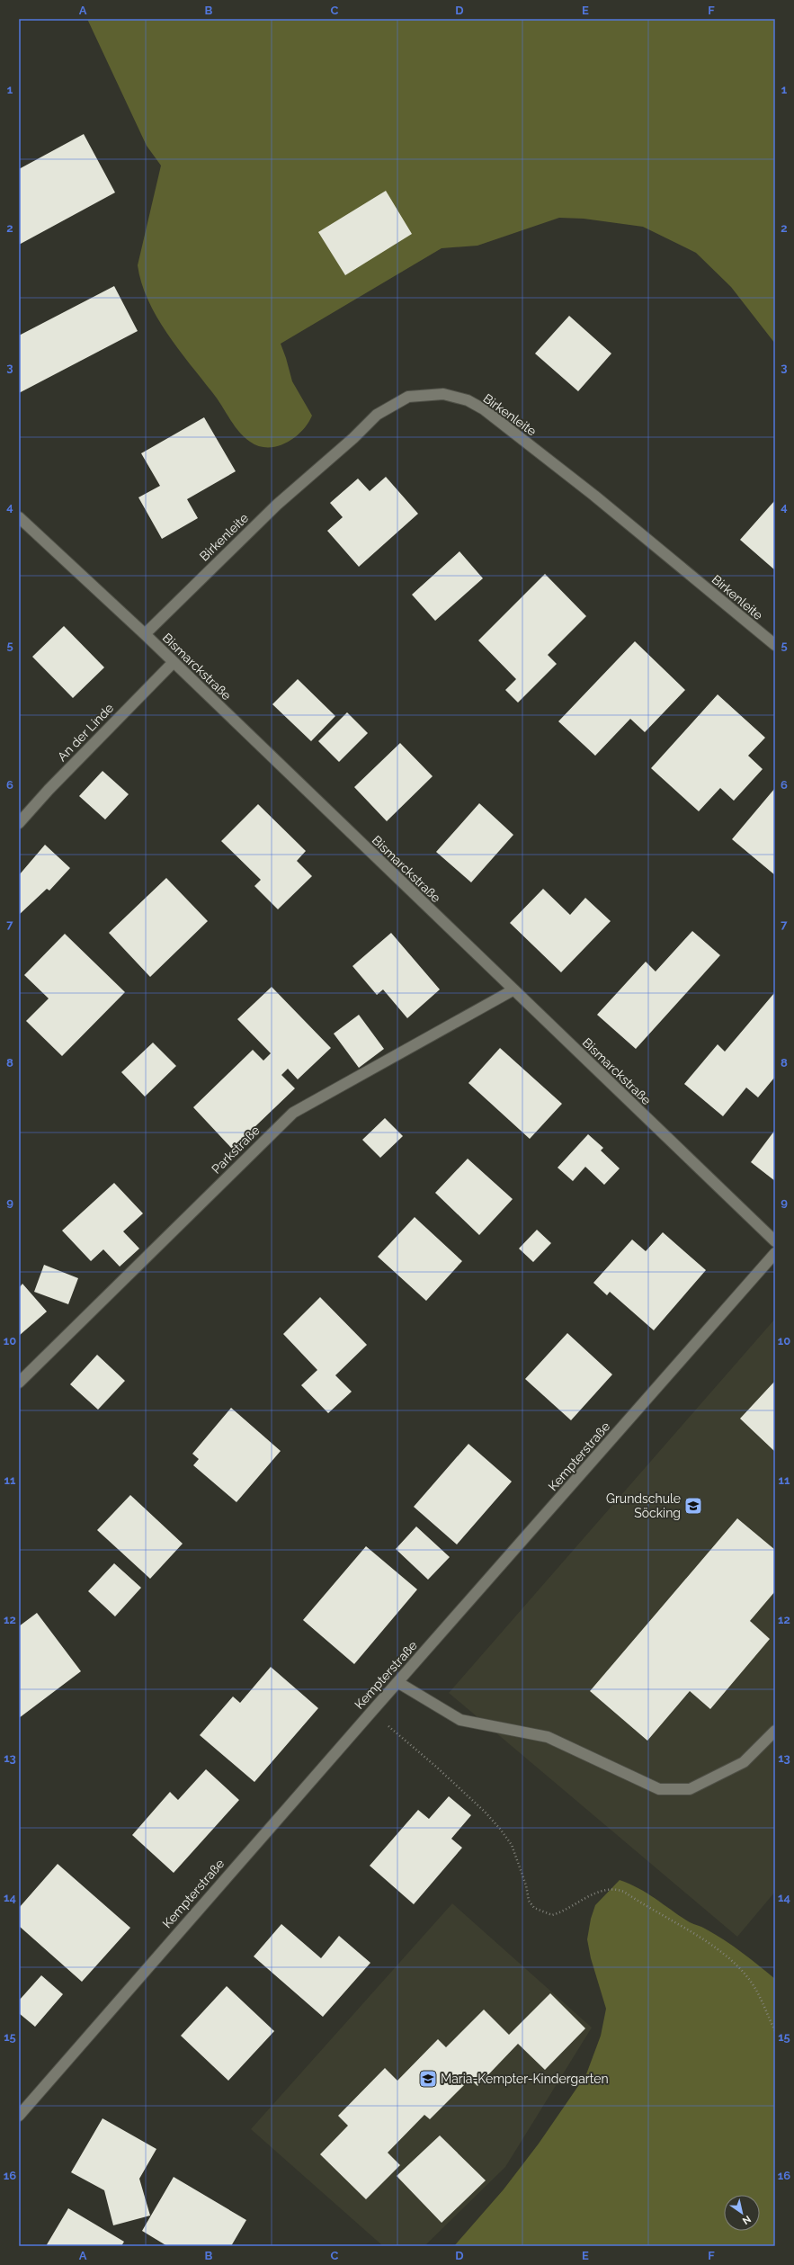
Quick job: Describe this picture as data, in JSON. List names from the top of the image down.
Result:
{
  "streets": {
    "street": [
      "Birkenleite",
      "Bismarckstraße",
      "An der Linde",
      "Parkstraße",
      "Kempterstraße"
    ]
  },
  "crossings": [
    ["Birkenleite", "Bismarckstraße"],
    ["Bismarckstraße", "An der Linde"],
    ["Bismarckstraße", "Parkstraße"]
  ],
  "places": {
    "school or university": ["Grundschule Söcking", "Maria-Kempter-Kindergarten"]
  },
  "north": "bottom right",
  "grid": {
    "columns": [
      "A",
      "B",
      "C",
      "D",
      "E",
      "F"
    ],
    "rows": [
      "1",
      "2",
      "3",
      "4",
      "5",
      "6",
      "7",
      "8",
      "9",
      "10",
      "11",
      "12",
      "13",
      "14",
      "15",
      "16"
    ]
  }
}
